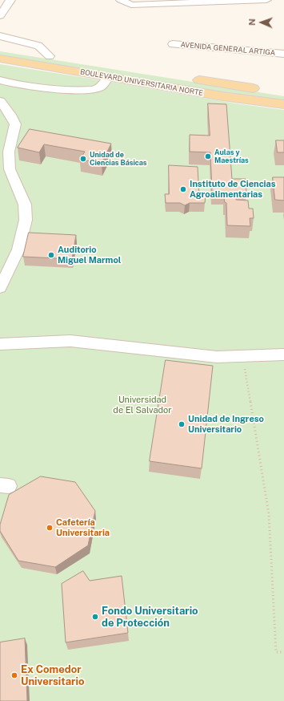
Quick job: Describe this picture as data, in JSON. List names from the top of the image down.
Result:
{
  "streets": {
    "main road": ["BOULEVARD UNIVERSITARIA NORTE"],
    "street": ["AVENIDA GENERAL ARTIGA"]
  },
  "parks": ["Universidad de El Salvador"],
  "places": [
    "Aulas y Maestrías",
    "Unidad de Ciencias Básicas",
    "Instituto de Ciencias Agroalimentarias",
    "Auditorio Miguel Marmol",
    "Unidad de Ingreso Universitario",
    "Cafetería Universitaria",
    "Fondo Universitario de Protección",
    "Ex Comedor Universitario"
  ],
  "north": "left"
}
